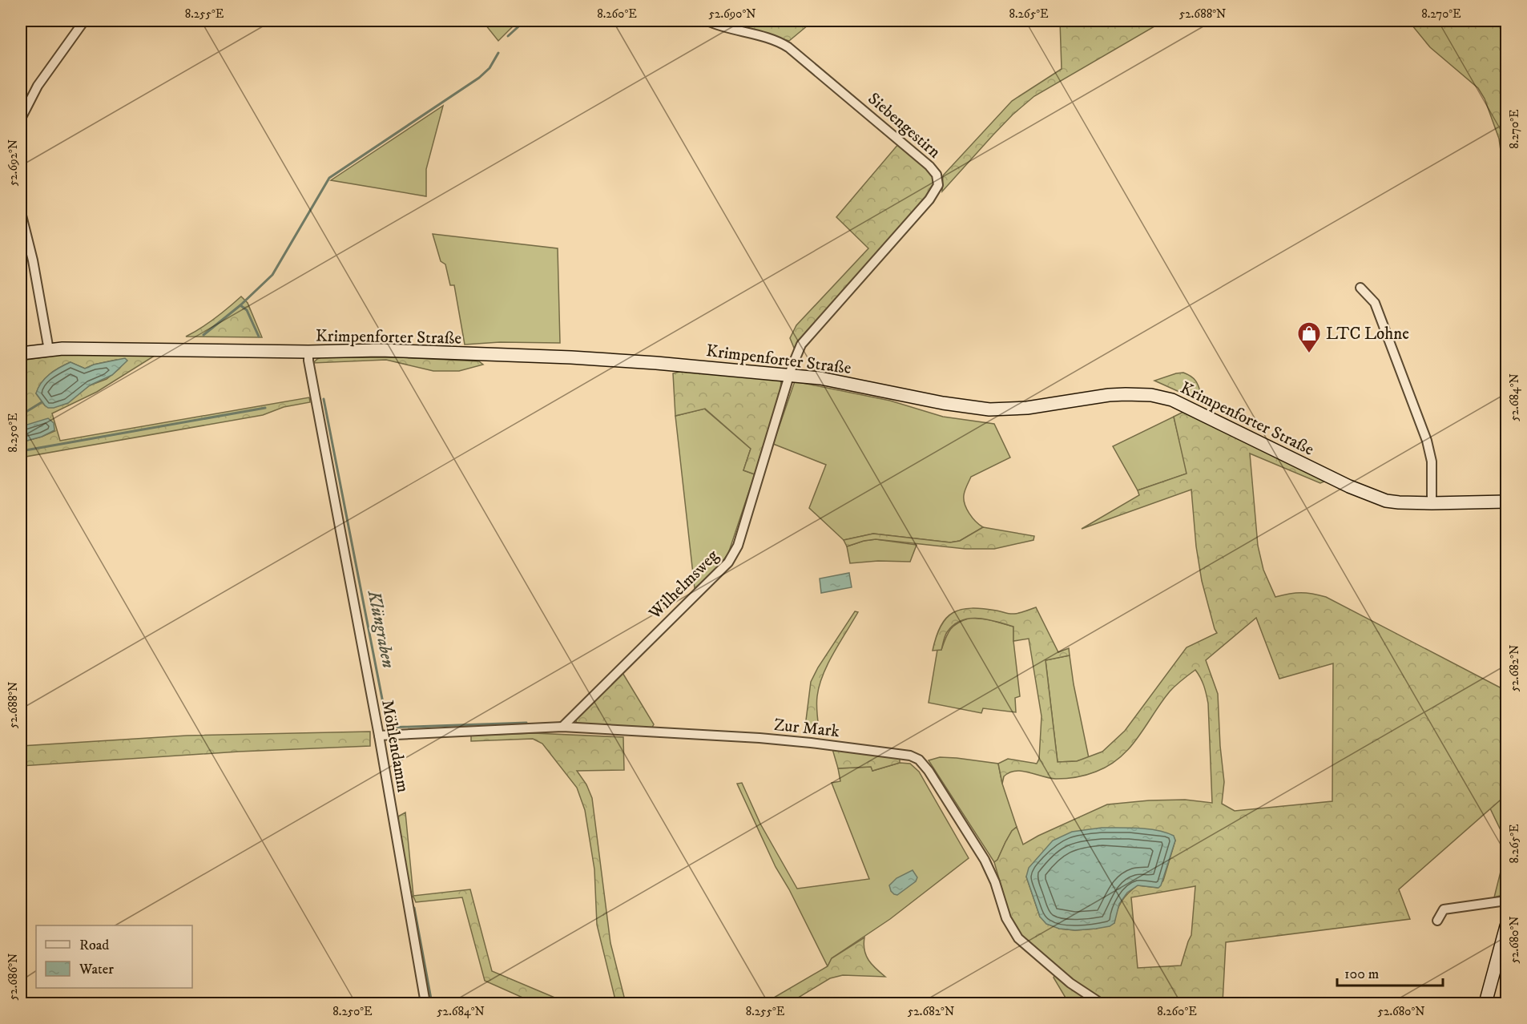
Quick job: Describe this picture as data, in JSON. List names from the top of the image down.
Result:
{
  "streets": {
    "street": [
      "Siebengestirn",
      "Krimpenforter Straße",
      "Wilhelmsweg",
      "Zur Mark",
      "Möhlendamm"
    ]
  },
  "crossings": [
    ["Siebengestirn", "Krimpenforter Straße"],
    ["Siebengestirn", "Wilhelmsweg"],
    ["Krimpenforter Straße", "Wilhelmsweg"],
    ["Krimpenforter Straße", "Möhlendamm"],
    ["Wilhelmsweg", "Zur Mark"],
    ["Zur Mark", "Möhlendamm"]
  ],
  "water": ["Klüngraben"],
  "places": {
    "shop": ["LTC Lohne"]
  },
  "legend": ["Road", "Water"],
  "scale_bar": "100 m",
  "coordinates": [
    "8.255°E",
    "8.260°E",
    "52.690°N",
    "8.265°E",
    "52.688°N",
    "8.270°E",
    "52.692°N",
    "52.684°N",
    "8.250°E",
    "52.682°N",
    "52.680°N",
    "52.686°N"
  ]
}
